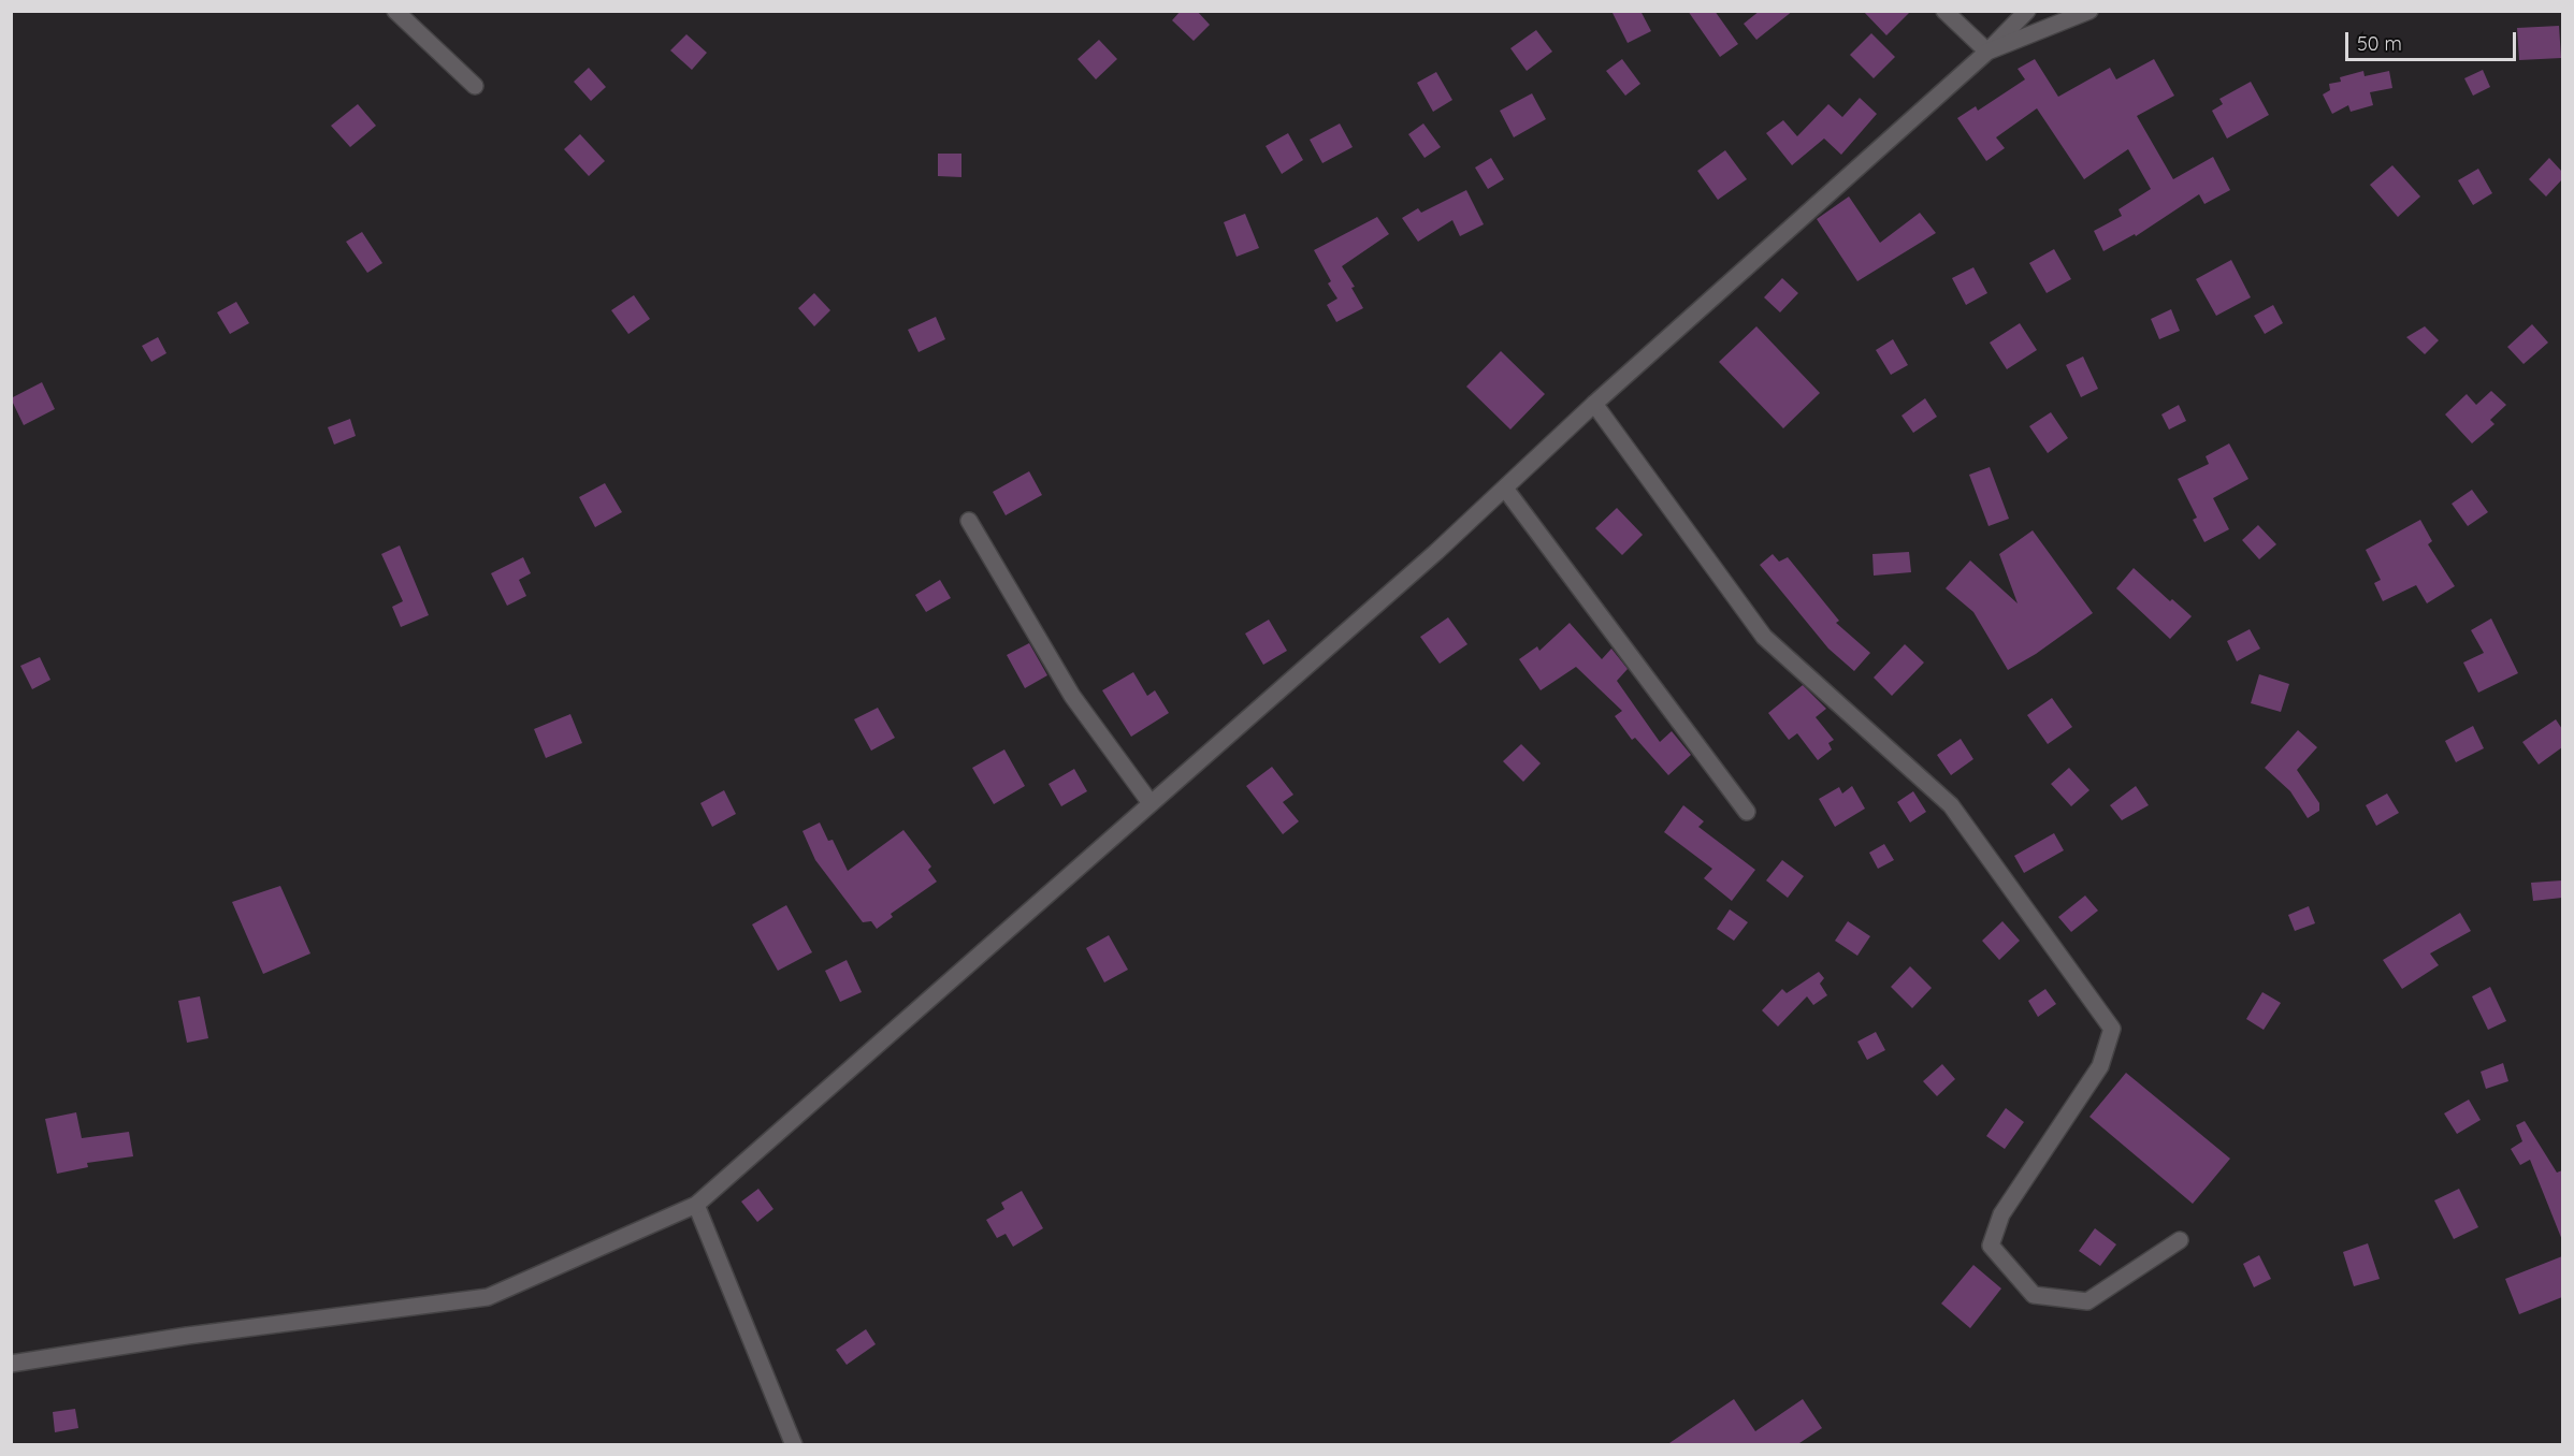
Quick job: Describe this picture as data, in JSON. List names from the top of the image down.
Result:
{
  "scale_bar": "50 m"
}
